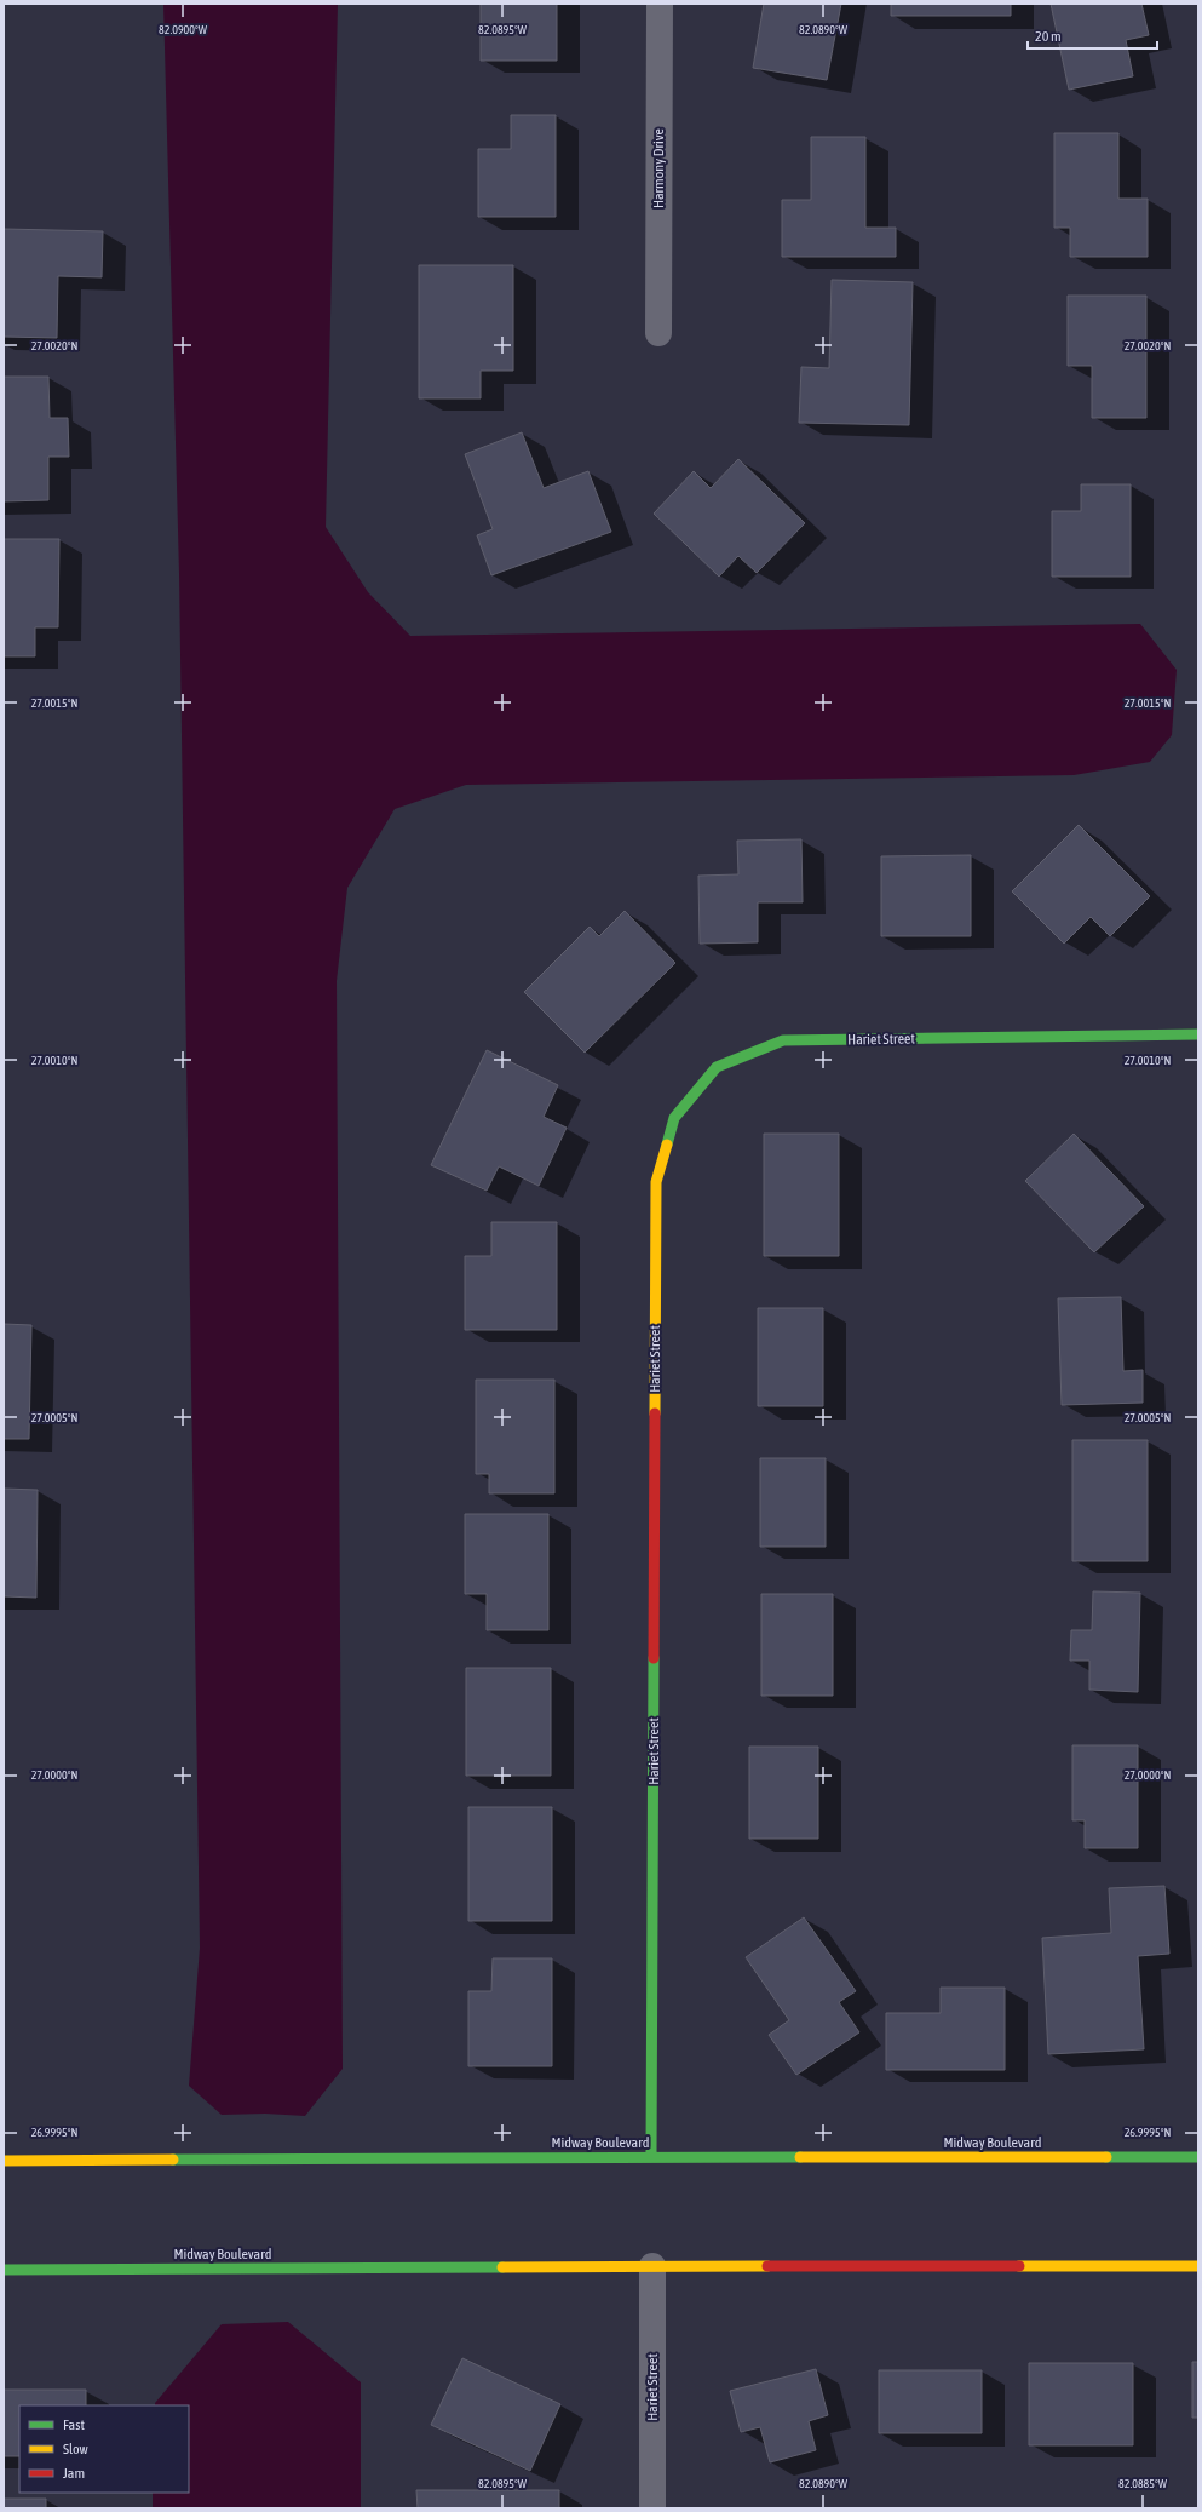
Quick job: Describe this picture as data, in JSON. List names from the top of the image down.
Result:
{
  "streets": {
    "street": ["Harmony Drive", "Hariet Street", "Midway Boulevard"]
  },
  "crossings": [
    ["Hariet Street", "Midway Boulevard"]
  ],
  "legend": ["Fast", "Slow", "Jam"],
  "scale_bar": "20 m",
  "coordinates": [
    "82.0900°W",
    "82.0895°W",
    "82.0890°W",
    "27.0020°N",
    "27.0015°N",
    "27.0010°N",
    "27.0005°N",
    "27.0000°N",
    "26.9995°N",
    "82.0885°W"
  ]
}
